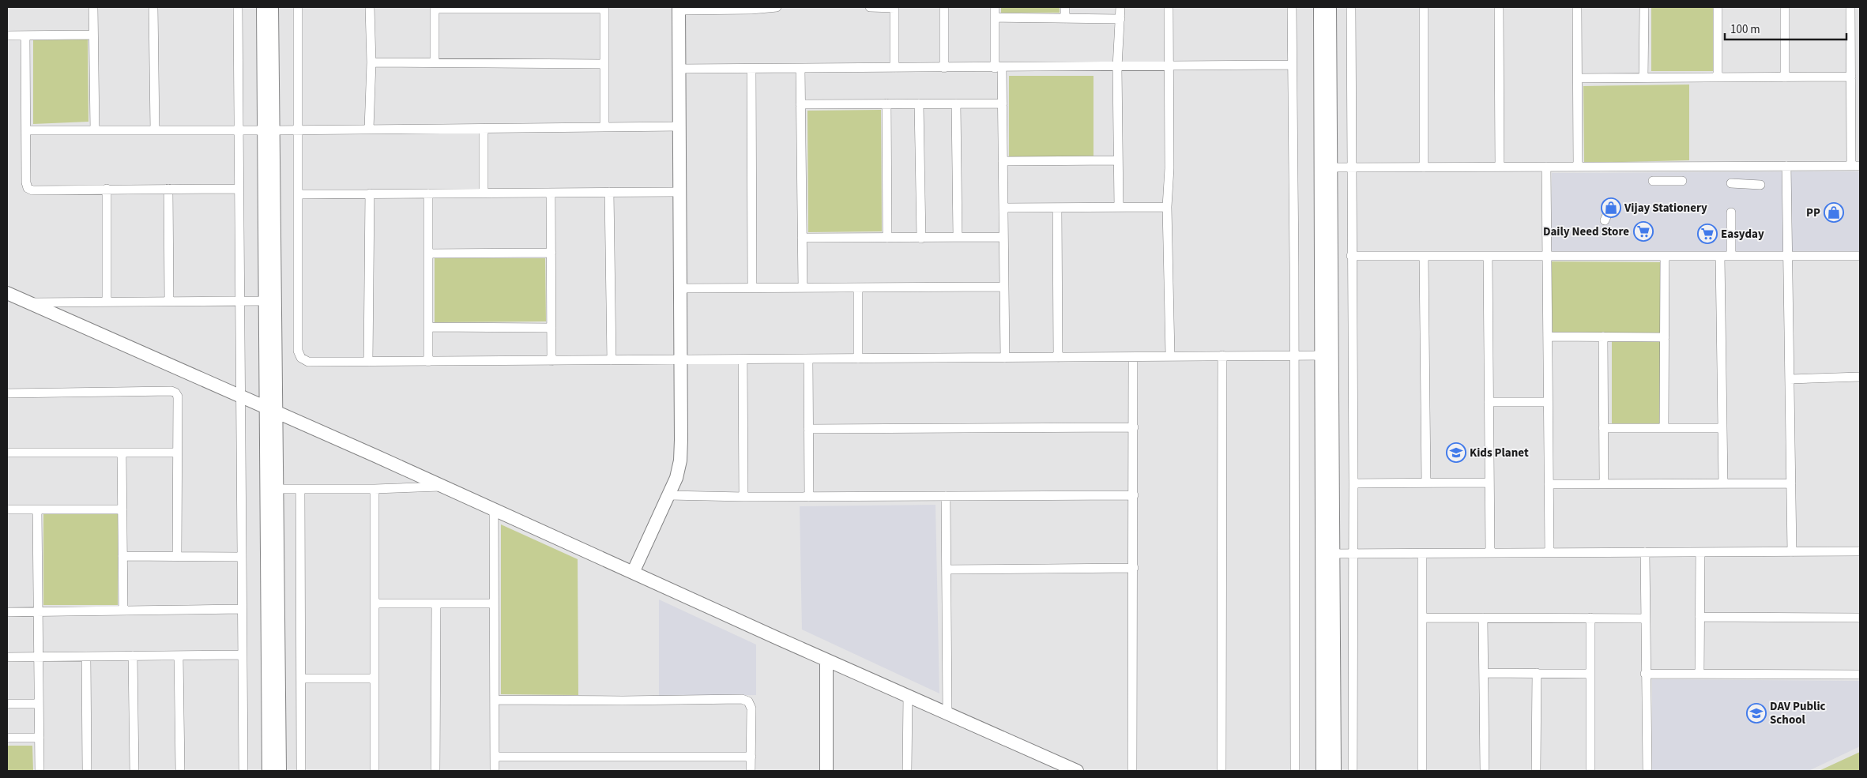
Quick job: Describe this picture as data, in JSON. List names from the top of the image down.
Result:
{
  "places": {
    "shop": ["Vijay Stationery", "PP"],
    "supermarket": ["Daily Need Store", "Easyday"],
    "school or university": ["Kids Planet", "DAV Public School"]
  },
  "scale_bar": "100 m"
}
